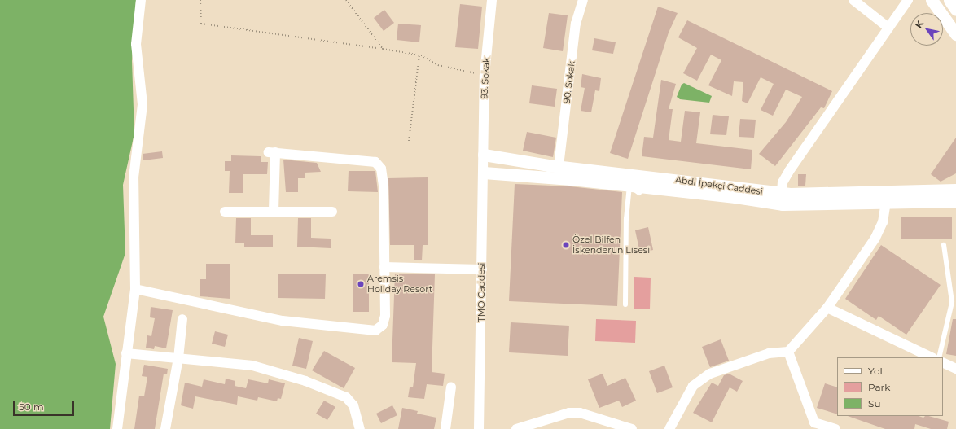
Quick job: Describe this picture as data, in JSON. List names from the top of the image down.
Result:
{
  "streets": {
    "street": [
      "93. Sokak",
      "90. Sokak",
      "Abdi İpekçi Caddesi",
      "TMO Caddesi"
    ]
  },
  "crossings": [
    ["93. Sokak", "Abdi İpekçi Caddesi"],
    ["93. Sokak", "TMO Caddesi"],
    ["90. Sokak", "Abdi İpekçi Caddesi"],
    ["Abdi İpekçi Caddesi", "TMO Caddesi"]
  ],
  "places": ["Özel Bilfen İskenderun Lisesi", "Aremsis Holiday Resort"],
  "legend": ["Yol", "Park", "Su"],
  "scale_bar": "50 m",
  "north": "top left"
}
